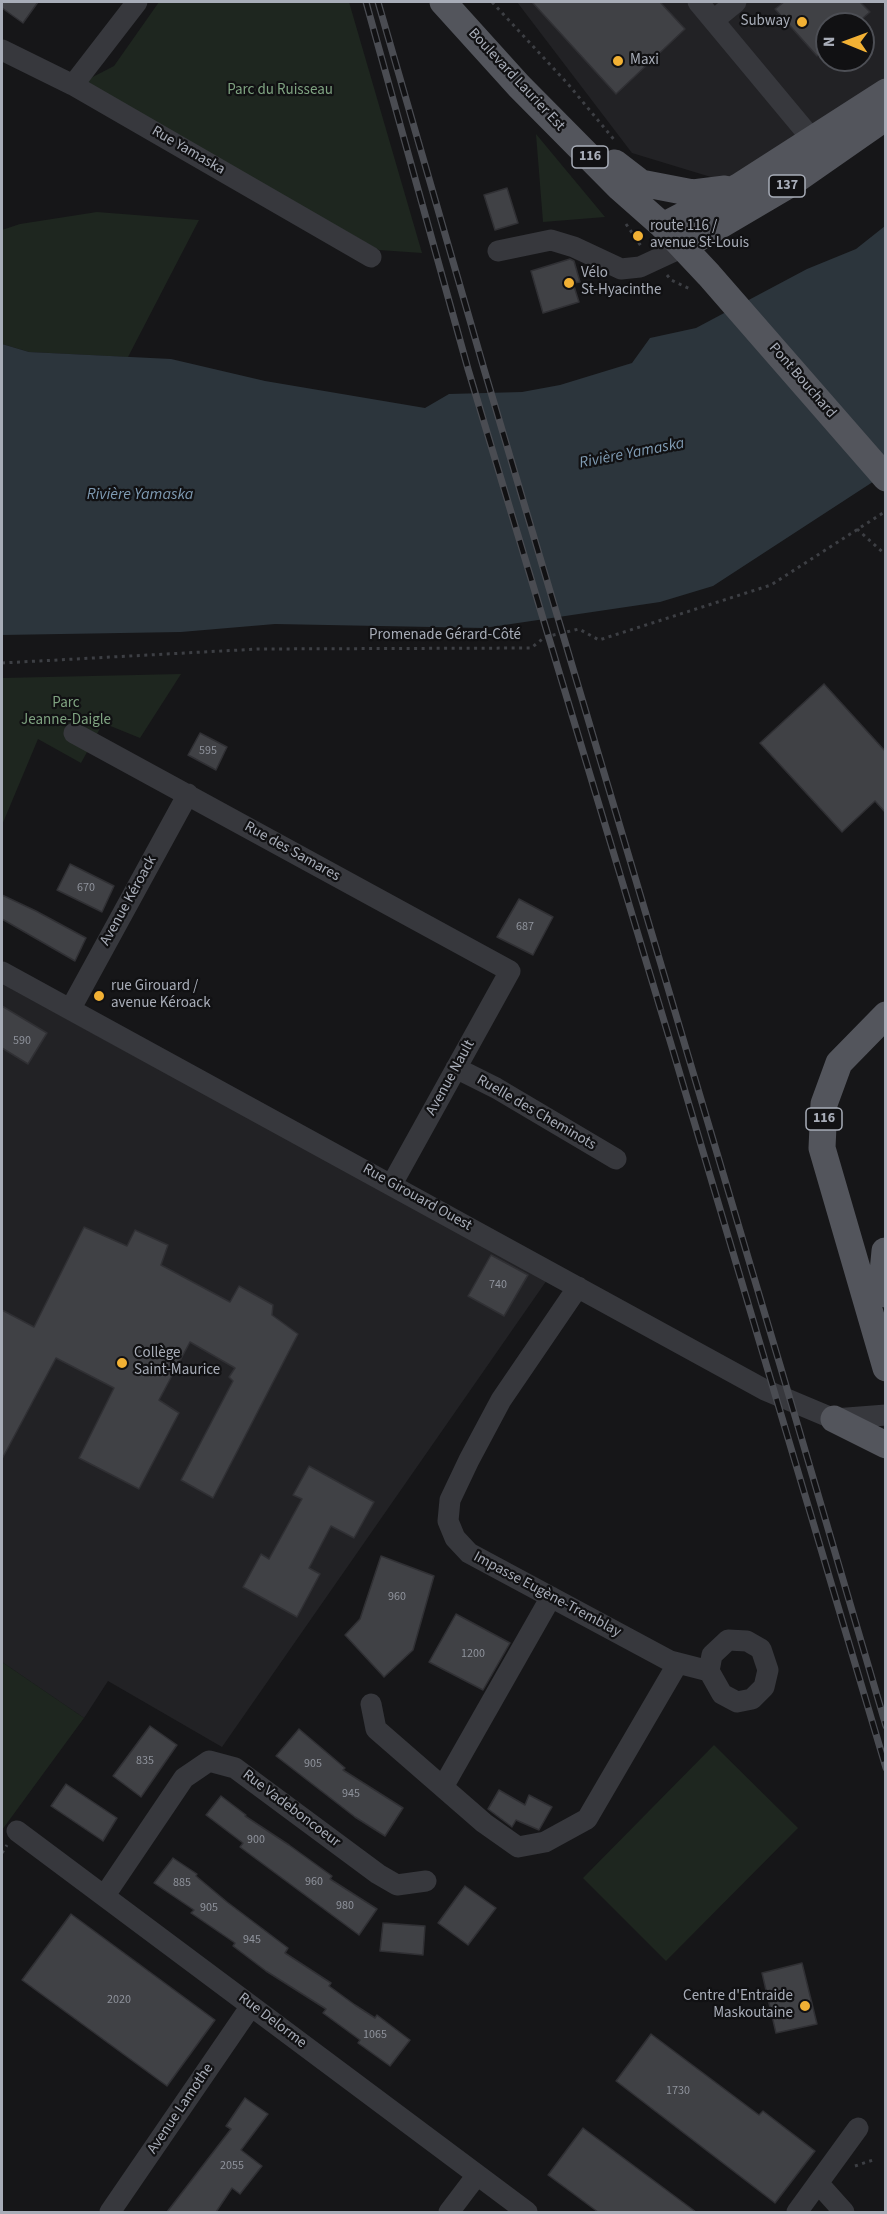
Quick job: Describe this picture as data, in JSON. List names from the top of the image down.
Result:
{
  "streets": {
    "main road": [
      "Boulevard Laurier Est",
      "116",
      "137",
      "Pont Bouchard"
    ],
    "street": [
      "Rue Yamaska",
      "Rue des Samares",
      "Avenue Kéroack",
      "Avenue Nault",
      "Ruelle des Cheminots",
      "Rue Girouard Ouest",
      "Impasse Eugène-Tremblay",
      "Rue Vadeboncoeur",
      "Rue Delorme",
      "Avenue Lamothe"
    ],
    "path": ["Promenade Gérard-Côté"]
  },
  "crossings": [
    ["Boulevard Laurier Est", "137"],
    ["Boulevard Laurier Est", "Pont Bouchard"],
    ["Rue des Samares", "Avenue Kéroack"],
    ["Rue des Samares", "Avenue Nault"],
    ["Avenue Kéroack", "Rue Girouard Ouest"],
    ["Avenue Nault", "Ruelle des Cheminots"],
    ["Avenue Nault", "Rue Girouard Ouest"],
    ["Rue Girouard Ouest", "Impasse Eugène-Tremblay"],
    ["Rue Vadeboncoeur", "Rue Delorme"],
    ["Rue Delorme", "Avenue Lamothe"]
  ],
  "water": ["Rivière Yamaska"],
  "parks": ["Parc du Ruisseau", "Parc Jeanne-Daigle"],
  "places": [
    "Subway",
    "Maxi",
    "route 116 / avenue St-Louis",
    "Vélo St-Hyacinthe",
    "rue Girouard / avenue Kéroack",
    "Collège Saint-Maurice",
    "Centre d'Entraide Maskoutaine"
  ],
  "house_numbers": [
    "595",
    "670",
    "687",
    "590",
    "740",
    "960",
    "1200",
    "835",
    "905",
    "945",
    "900",
    "960",
    "885",
    "980",
    "905",
    "945",
    "2020",
    "1065",
    "1730",
    "2055"
  ],
  "north": "left"
}
